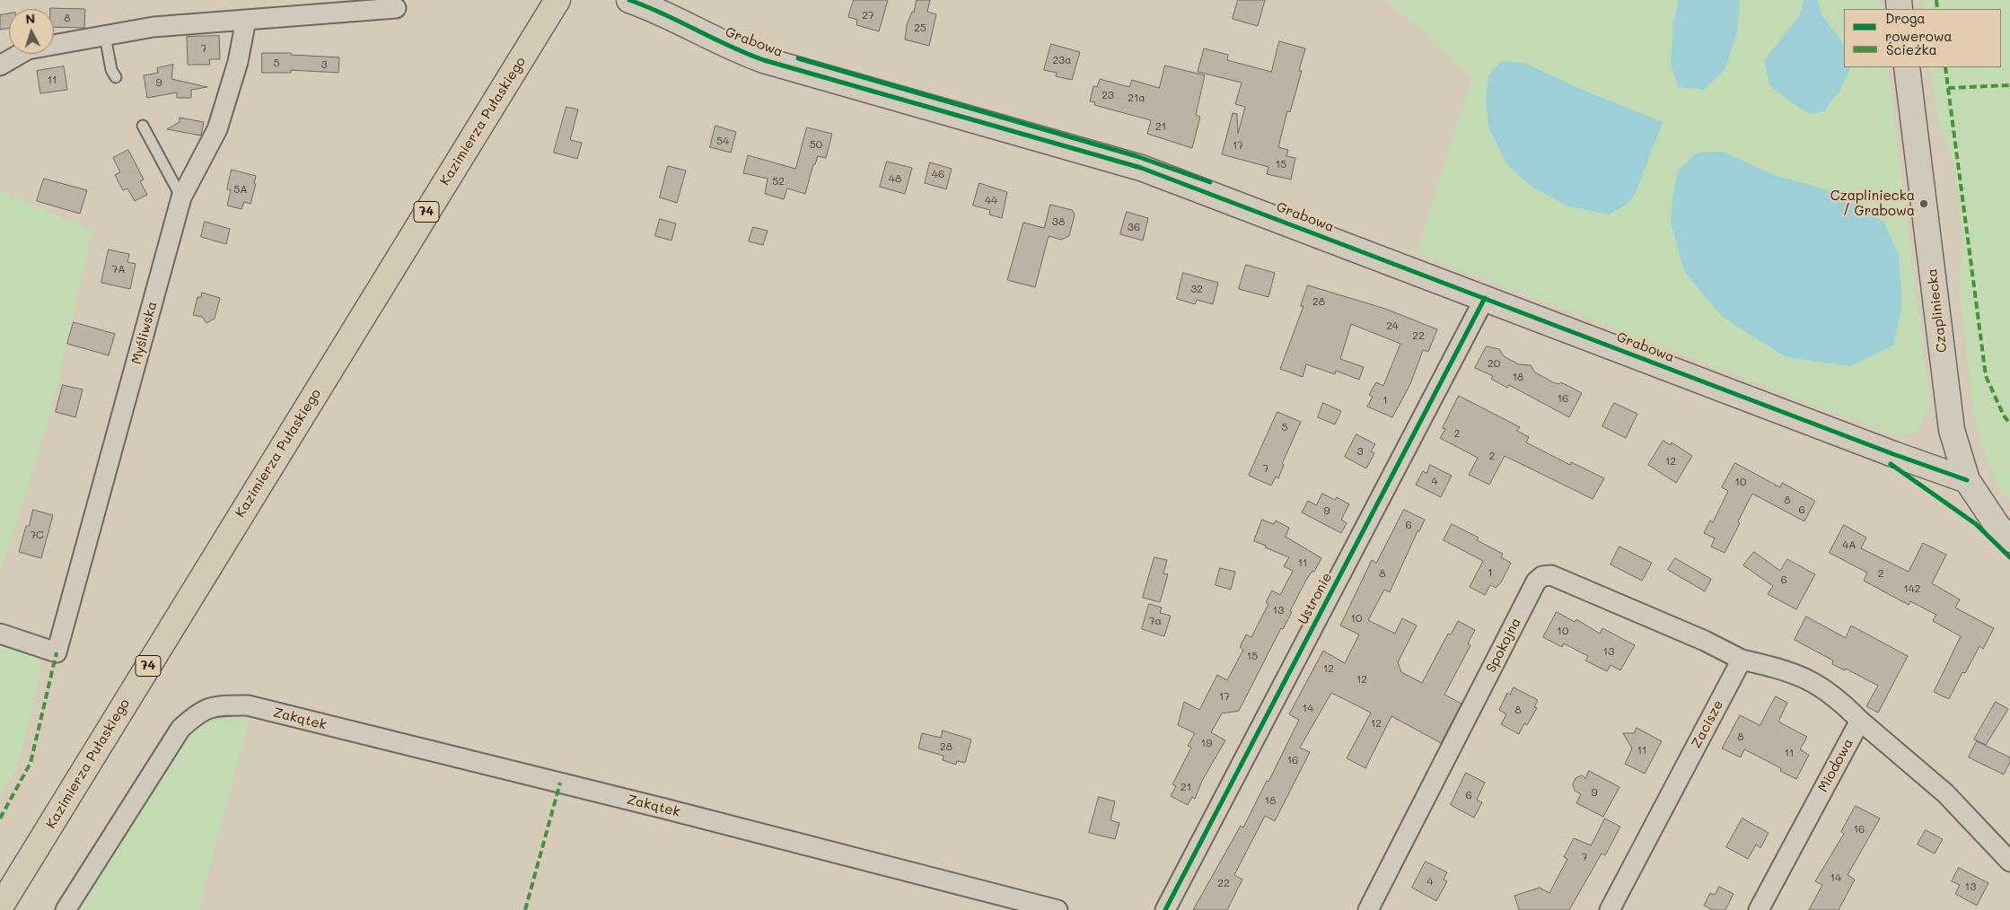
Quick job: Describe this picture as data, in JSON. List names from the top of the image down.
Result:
{
  "streets": {
    "main road": ["Kazimierza Pułaskiego", "74"],
    "street": [
      "Grabowa",
      "Czapliniecka",
      "Myśliwska",
      "Ustronie",
      "Spokojna",
      "Zakątek",
      "Zacisze",
      "Miodowa"
    ]
  },
  "crossings": [
    ["Grabowa", "Czapliniecka"],
    ["Grabowa", "Ustronie"],
    ["Spokojna", "Zacisze"]
  ],
  "places": ["Czapliniecka / Grabowa"],
  "house_numbers": [
    "27",
    "8",
    "25",
    "7",
    "23a",
    "5",
    "3",
    "11",
    "9",
    "23",
    "21a",
    "21",
    "54",
    "50",
    "17",
    "15",
    "46",
    "48",
    "52",
    "5A",
    "44",
    "38",
    "36",
    "7A",
    "32",
    "28",
    "24",
    "22",
    "20",
    "18",
    "16",
    "1",
    "5",
    "2",
    "3",
    "2",
    "12",
    "7",
    "4",
    "10",
    "8",
    "6",
    "9",
    "6",
    "7C",
    "4A",
    "11",
    "1",
    "8",
    "2",
    "6",
    "142",
    "13",
    "10",
    "7a",
    "10",
    "13",
    "15",
    "12",
    "12",
    "17",
    "14",
    "8",
    "12",
    "8",
    "19",
    "28",
    "11",
    "11",
    "16",
    "21",
    "9",
    "6",
    "18",
    "16",
    "7",
    "14",
    "4",
    "22",
    "13"
  ],
  "legend": ["Droga rowerowa", "Ścieżka"],
  "north": "top"
}
